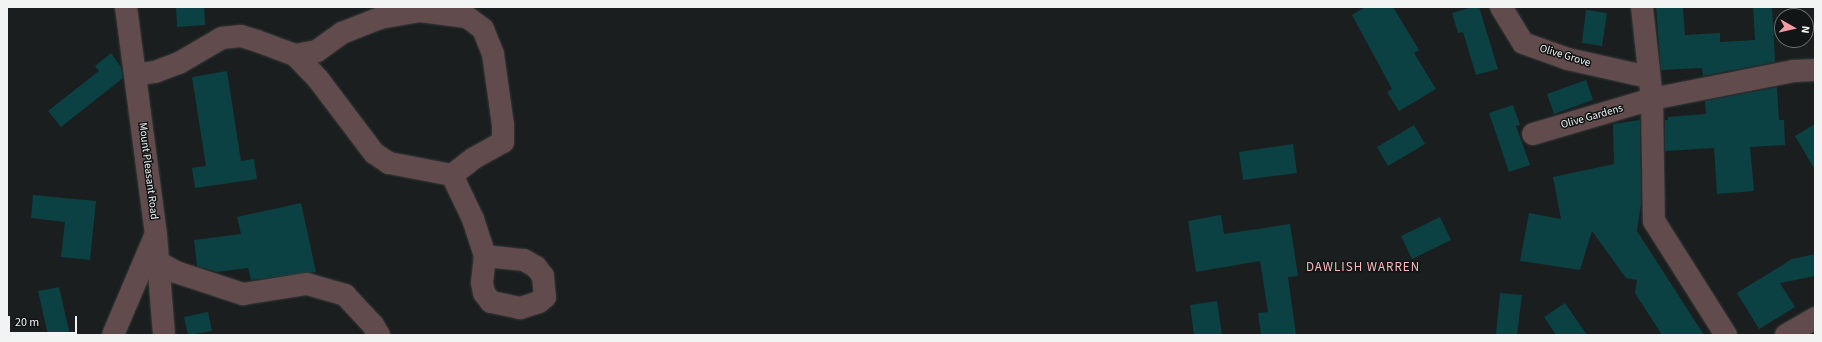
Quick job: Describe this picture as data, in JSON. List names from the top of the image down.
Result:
{
  "streets": {
    "street": ["Olive Grove", "Olive Gardens", "Mount Pleasant Road"]
  },
  "districts": ["DAWLISH WARREN"],
  "scale_bar": "20 m",
  "north": "right"
}
